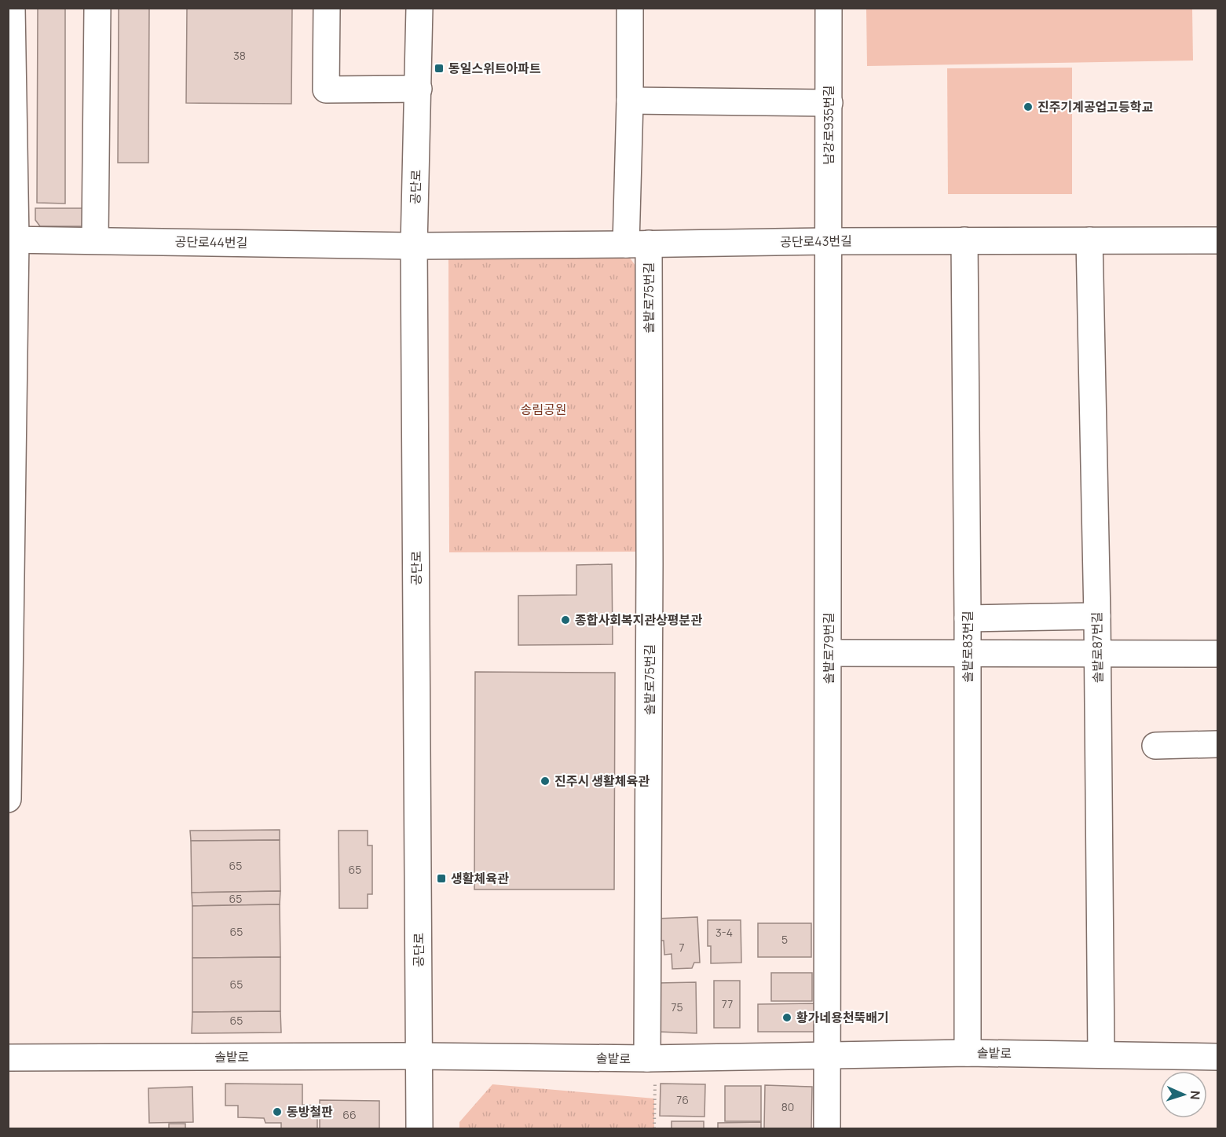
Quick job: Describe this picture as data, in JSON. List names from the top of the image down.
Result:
{
  "streets": {
    "street": [
      "남강로935번길",
      "공단로",
      "공단로43번길",
      "공단로44번길",
      "솔밭로75번길",
      "솔밭로83번길",
      "솔밭로87번길",
      "솔밭로79번길",
      "솔밭로"
    ]
  },
  "crossings": [
    ["남강로935번길", "공단로43번길"],
    ["남강로935번길", "솔밭로79번길"],
    ["공단로", "공단로43번길"],
    ["공단로", "공단로44번길"],
    ["공단로", "솔밭로"],
    ["공단로43번길", "공단로44번길"],
    ["공단로43번길", "솔밭로75번길"],
    ["공단로43번길", "솔밭로83번길"],
    ["공단로43번길", "솔밭로87번길"],
    ["공단로43번길", "솔밭로79번길"],
    ["솔밭로75번길", "솔밭로"],
    ["솔밭로83번길", "솔밭로"],
    ["솔밭로87번길", "솔밭로"],
    ["솔밭로79번길", "솔밭로"]
  ],
  "parks": ["송림공원"],
  "places": {
    "transit": ["동일스위트아파트", "생활체육관"],
    "other": [
      "진주기계공업고등학교",
      "종합사회복지관상평분관",
      "진주시 생활체육관",
      "황가네용천뚝배기",
      "동방철판"
    ]
  },
  "house_numbers": [
    "38",
    "65",
    "65",
    "65",
    "65",
    "3-4",
    "5",
    "7",
    "65",
    "77",
    "75",
    "65",
    "76",
    "80",
    "66"
  ],
  "north": "right"
}
